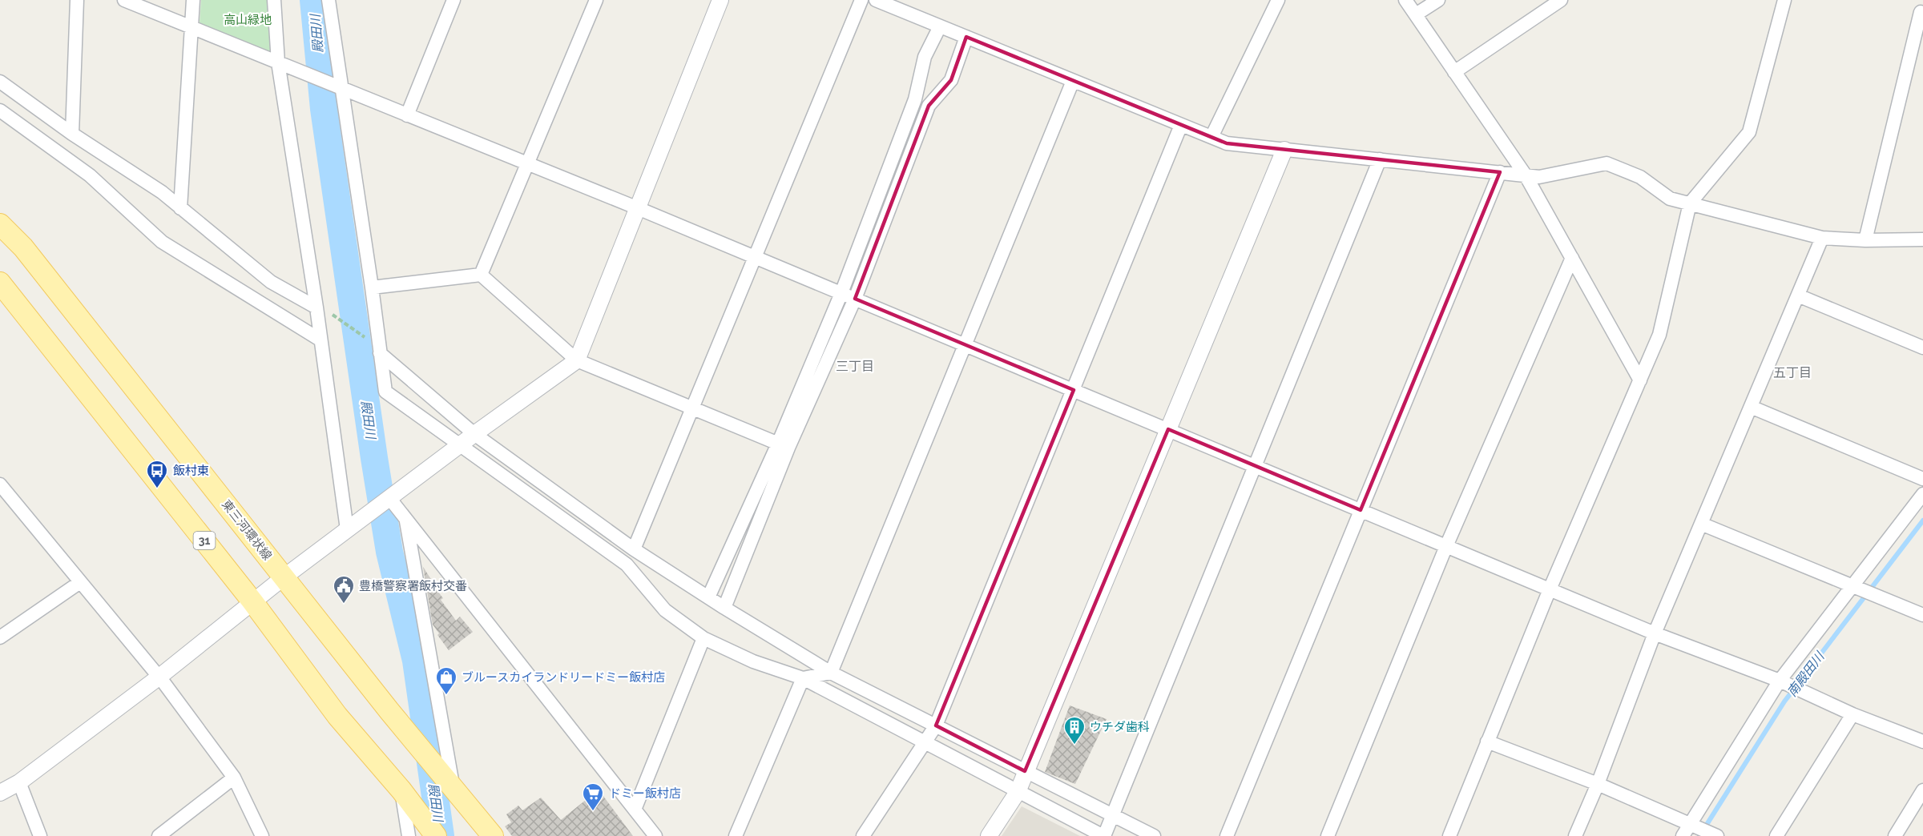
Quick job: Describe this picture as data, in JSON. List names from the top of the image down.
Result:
{
  "streets": {
    "main road": ["東三河環状線", "31"]
  },
  "districts": ["三丁目", "五丁目"],
  "water": ["殿田川", "南殿田川"],
  "parks": ["高山緑地"],
  "places": {
    "bus stop": ["飯村東"],
    "public building": ["豊橋警察署飯村交番"],
    "shop": ["ブルースカイランドリードミー飯村店"],
    "building": ["ウチダ歯科"],
    "supermarket": ["ドミー飯村店"]
  }
}
